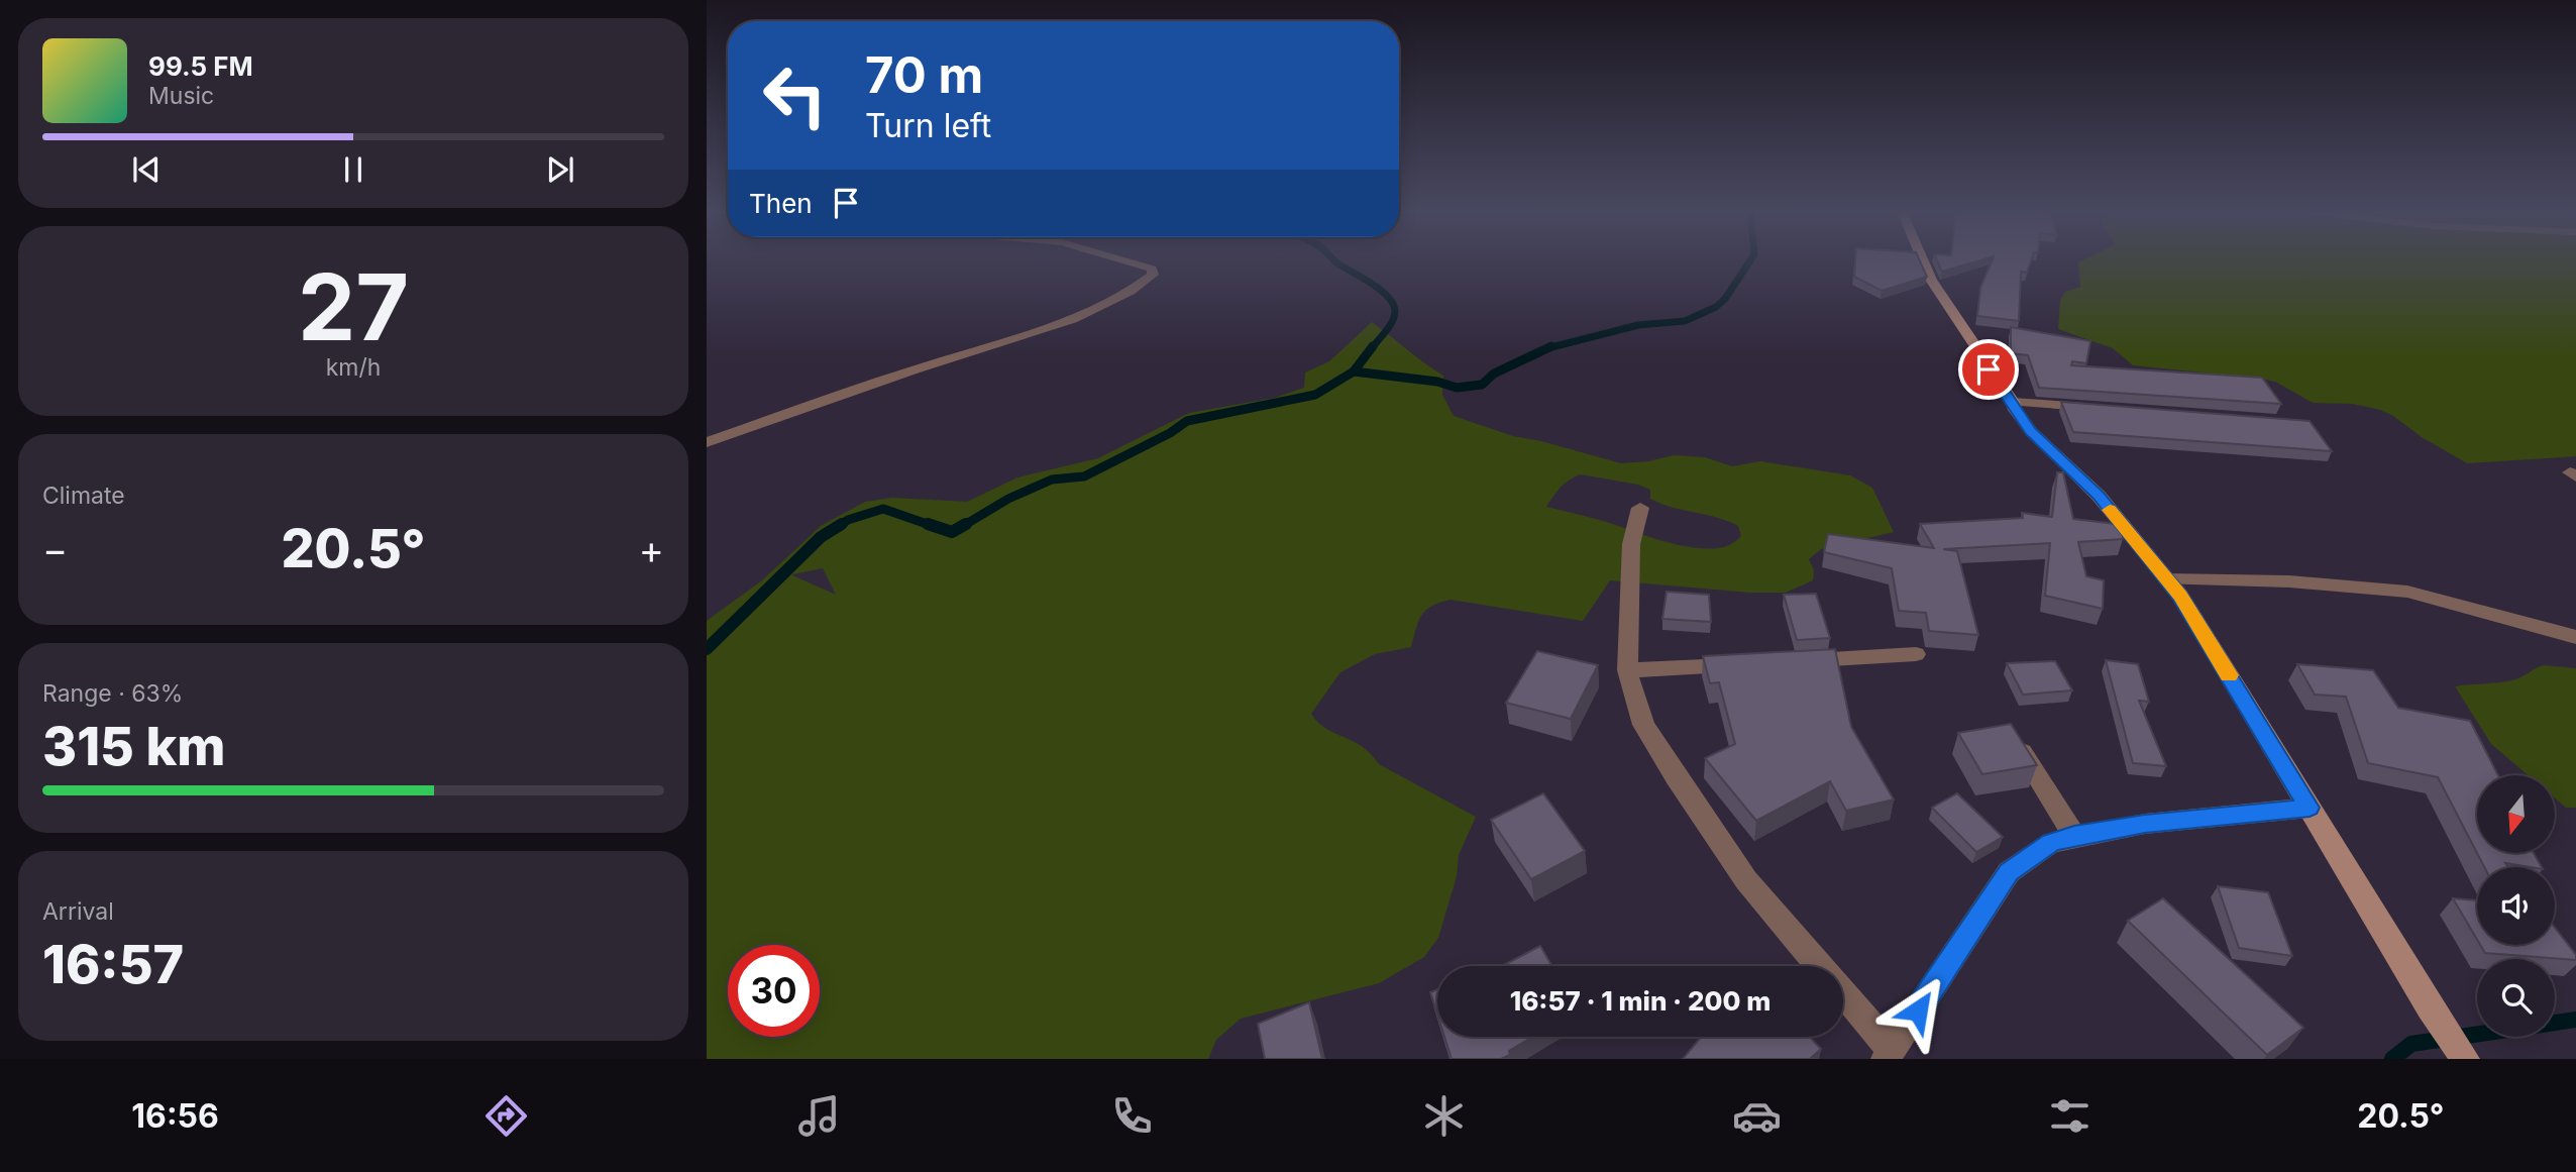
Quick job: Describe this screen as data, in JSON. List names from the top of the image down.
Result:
{
  "north": "bottom",
  "page": {
    "turn": ["70 m", "Turn left"],
    "song": ["99.5 FM", "Music"],
    "then": "Then",
    "tile": [
      ["27", "km/h"],
      "Climate",
      ["Range · 63%", "315 km"],
      ["Arrival", "16:57"]
    ],
    "heat": ["−", "20.5°", "+"],
    "limit": "30",
    "trip": "16:57 · 1 min · 200 m",
    "tabs": ["16:56", "20.5°"]
  }
}
